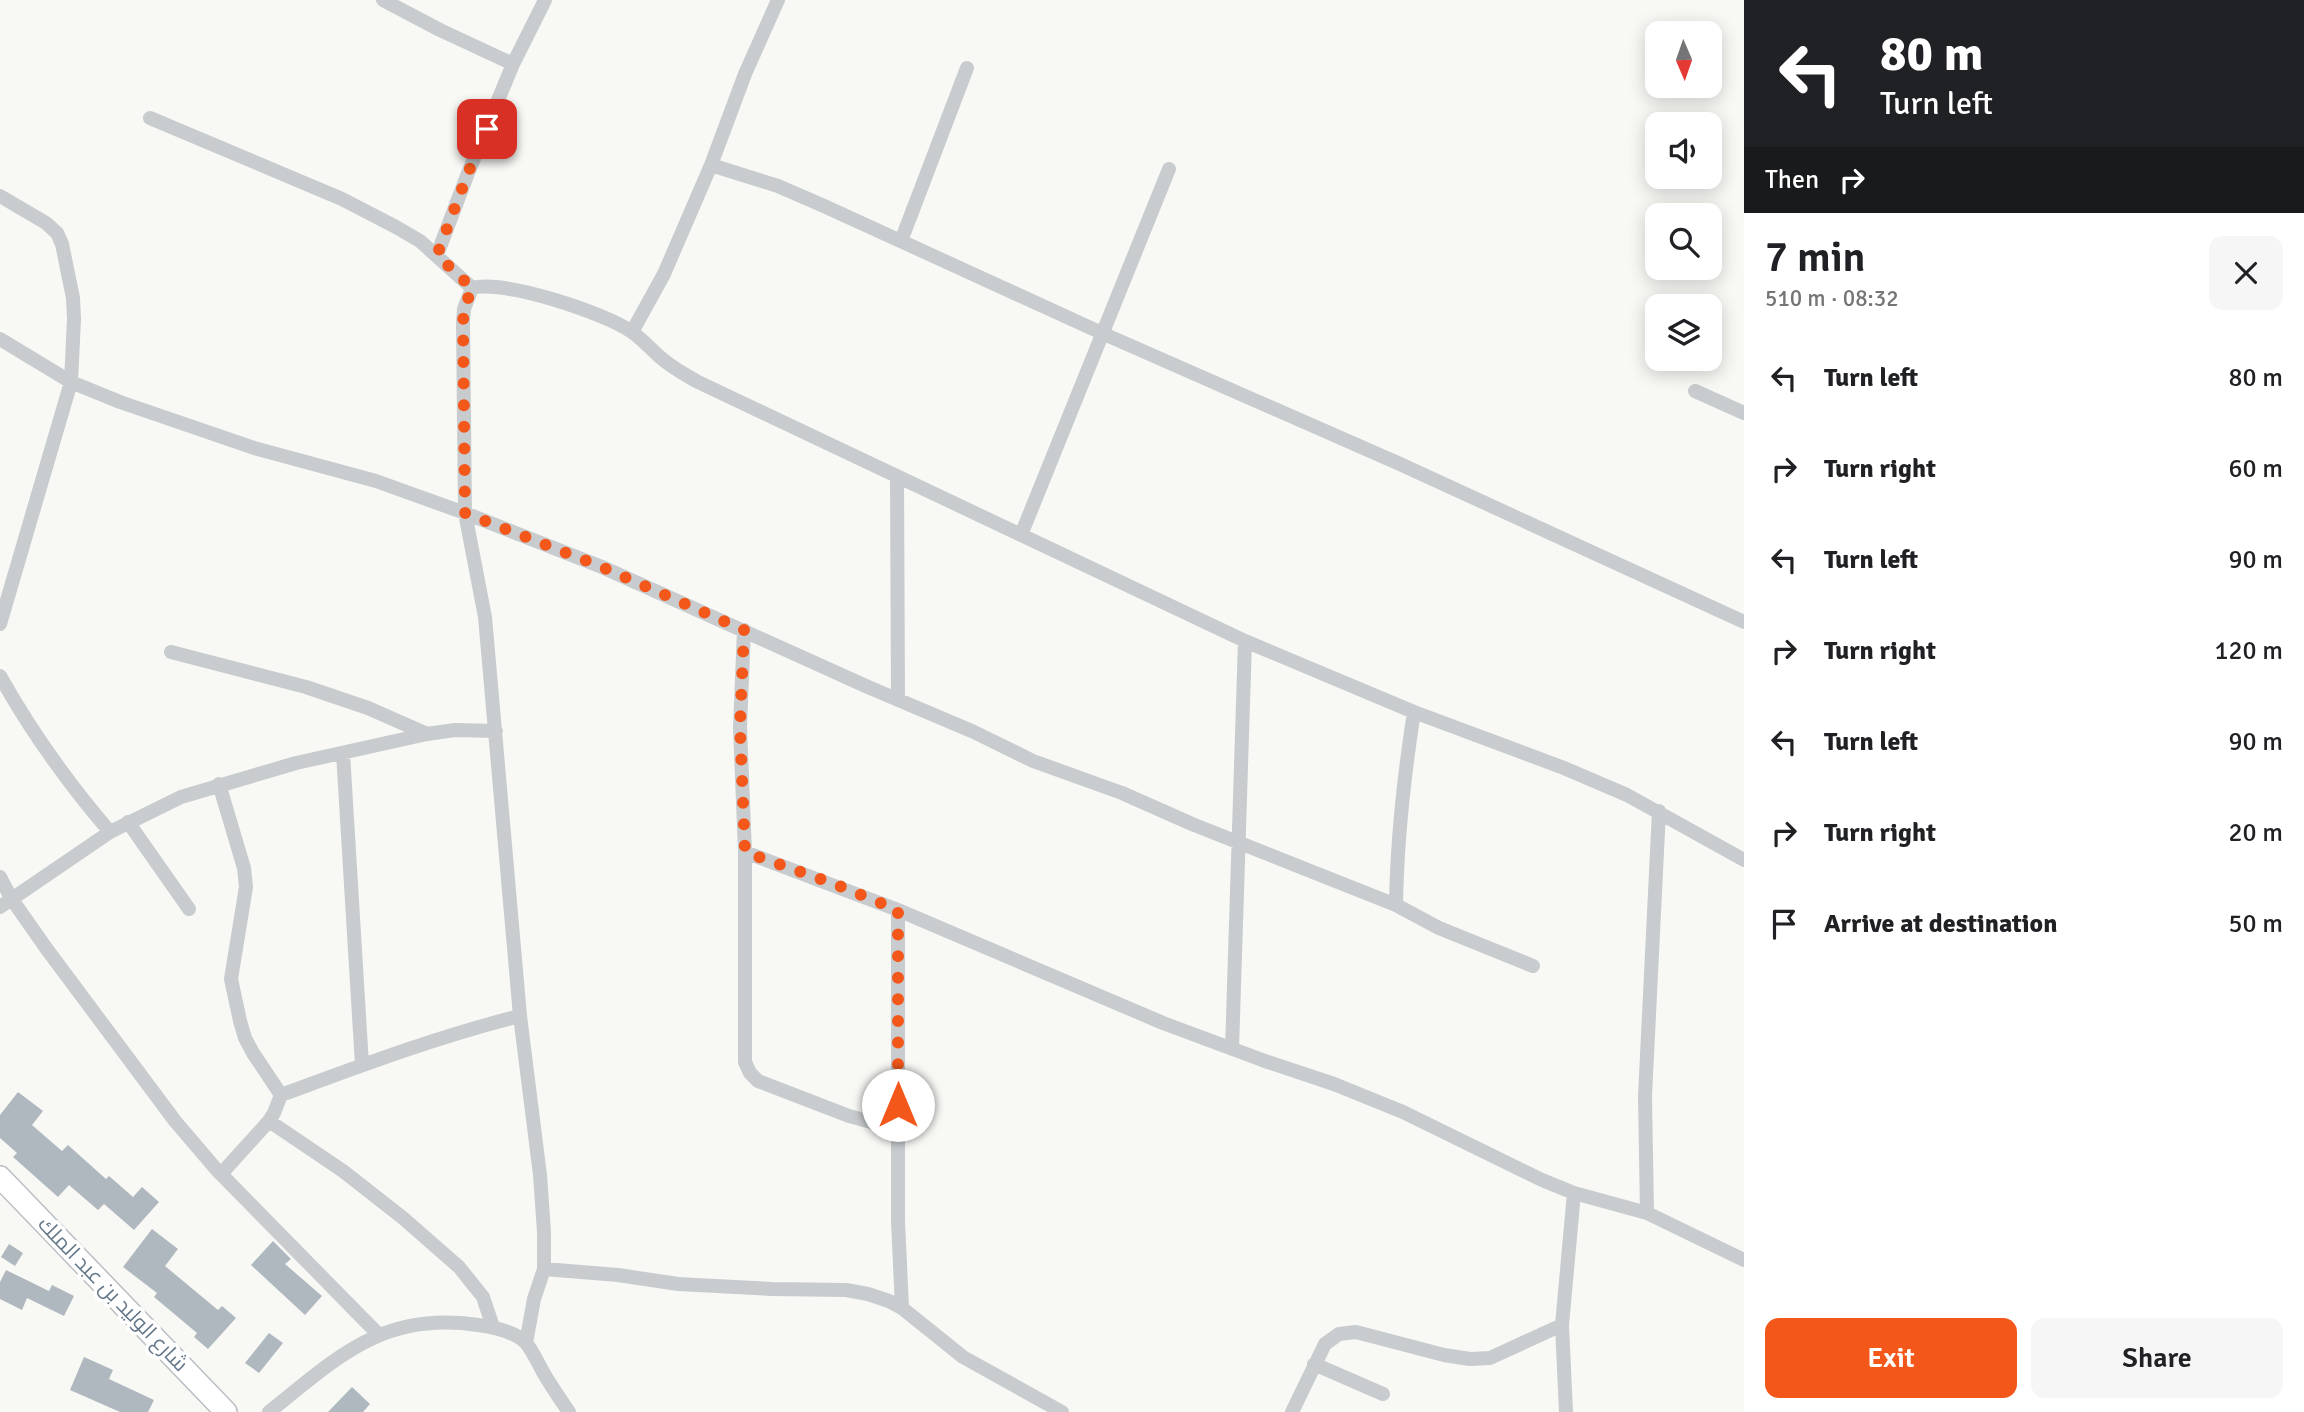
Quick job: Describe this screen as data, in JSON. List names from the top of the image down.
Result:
{
  "streets": {
    "street": ["شارع الوليد بن عبد الملك"]
  },
  "north": "bottom",
  "page": {
    "turn": ["80 m", "Turn left"],
    "then": "Then",
    "heading": ["7 min", "510 m · 08:32"],
    "list": [
      {
        "name": "Turn left",
        "value": "80 m"
      },
      {
        "name": "Turn right",
        "value": "60 m"
      },
      {
        "name": "Turn left",
        "value": "90 m"
      },
      {
        "name": "Turn right",
        "value": "120 m"
      },
      {
        "name": "Turn left",
        "value": "90 m"
      },
      {
        "name": "Turn right",
        "value": "20 m"
      },
      {
        "name": "Arrive at destination",
        "value": "50 m"
      }
    ],
    "buttons": ["Exit", "Share"]
  }
}
